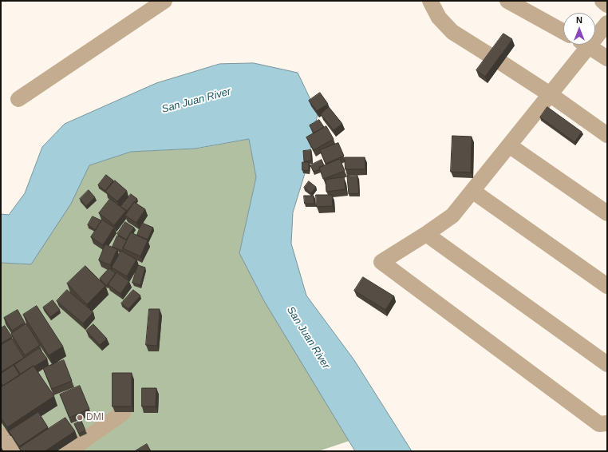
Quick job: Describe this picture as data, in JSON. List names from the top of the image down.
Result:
{
  "water": ["San Juan River"],
  "places": ["DMI"],
  "north": "top"
}
